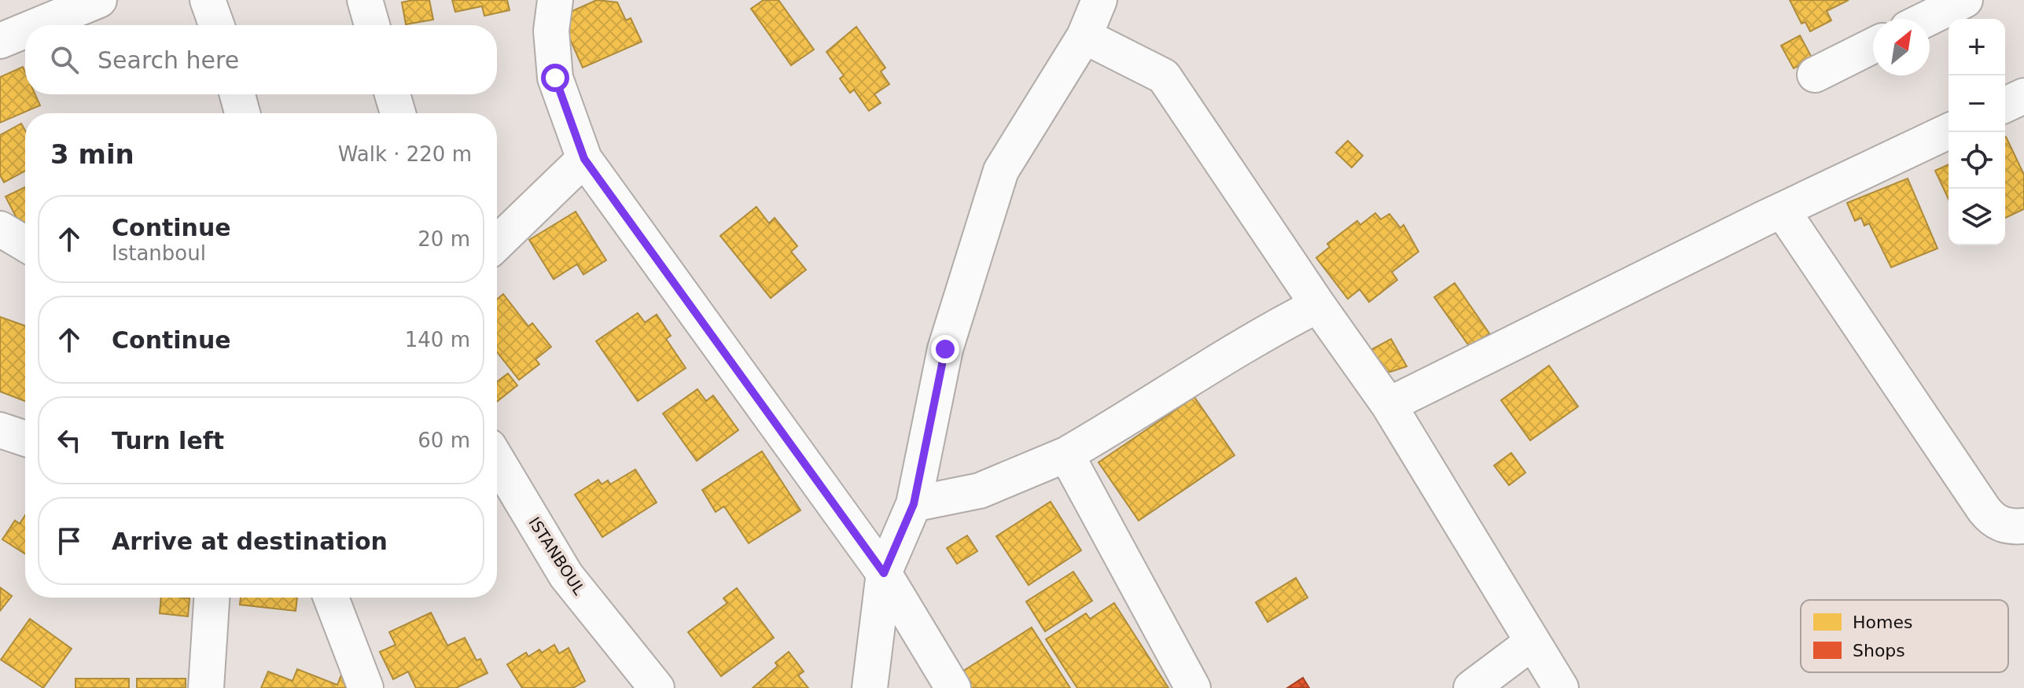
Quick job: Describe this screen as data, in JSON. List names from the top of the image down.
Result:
{
  "streets": {
    "street": ["ISTANBOUL"]
  },
  "legend": ["Homes", "Shops"],
  "north": "top right",
  "page": {
    "map_buttons": ["+", "−"],
    "search": "Search here",
    "heading": ["3 min", "Walk · 220 m"],
    "list": [
      ["Continue", "Istanboul", "20 m"],
      ["Continue", "140 m"],
      ["Turn left", "60 m"],
      "Arrive at destination"
    ]
  }
}
